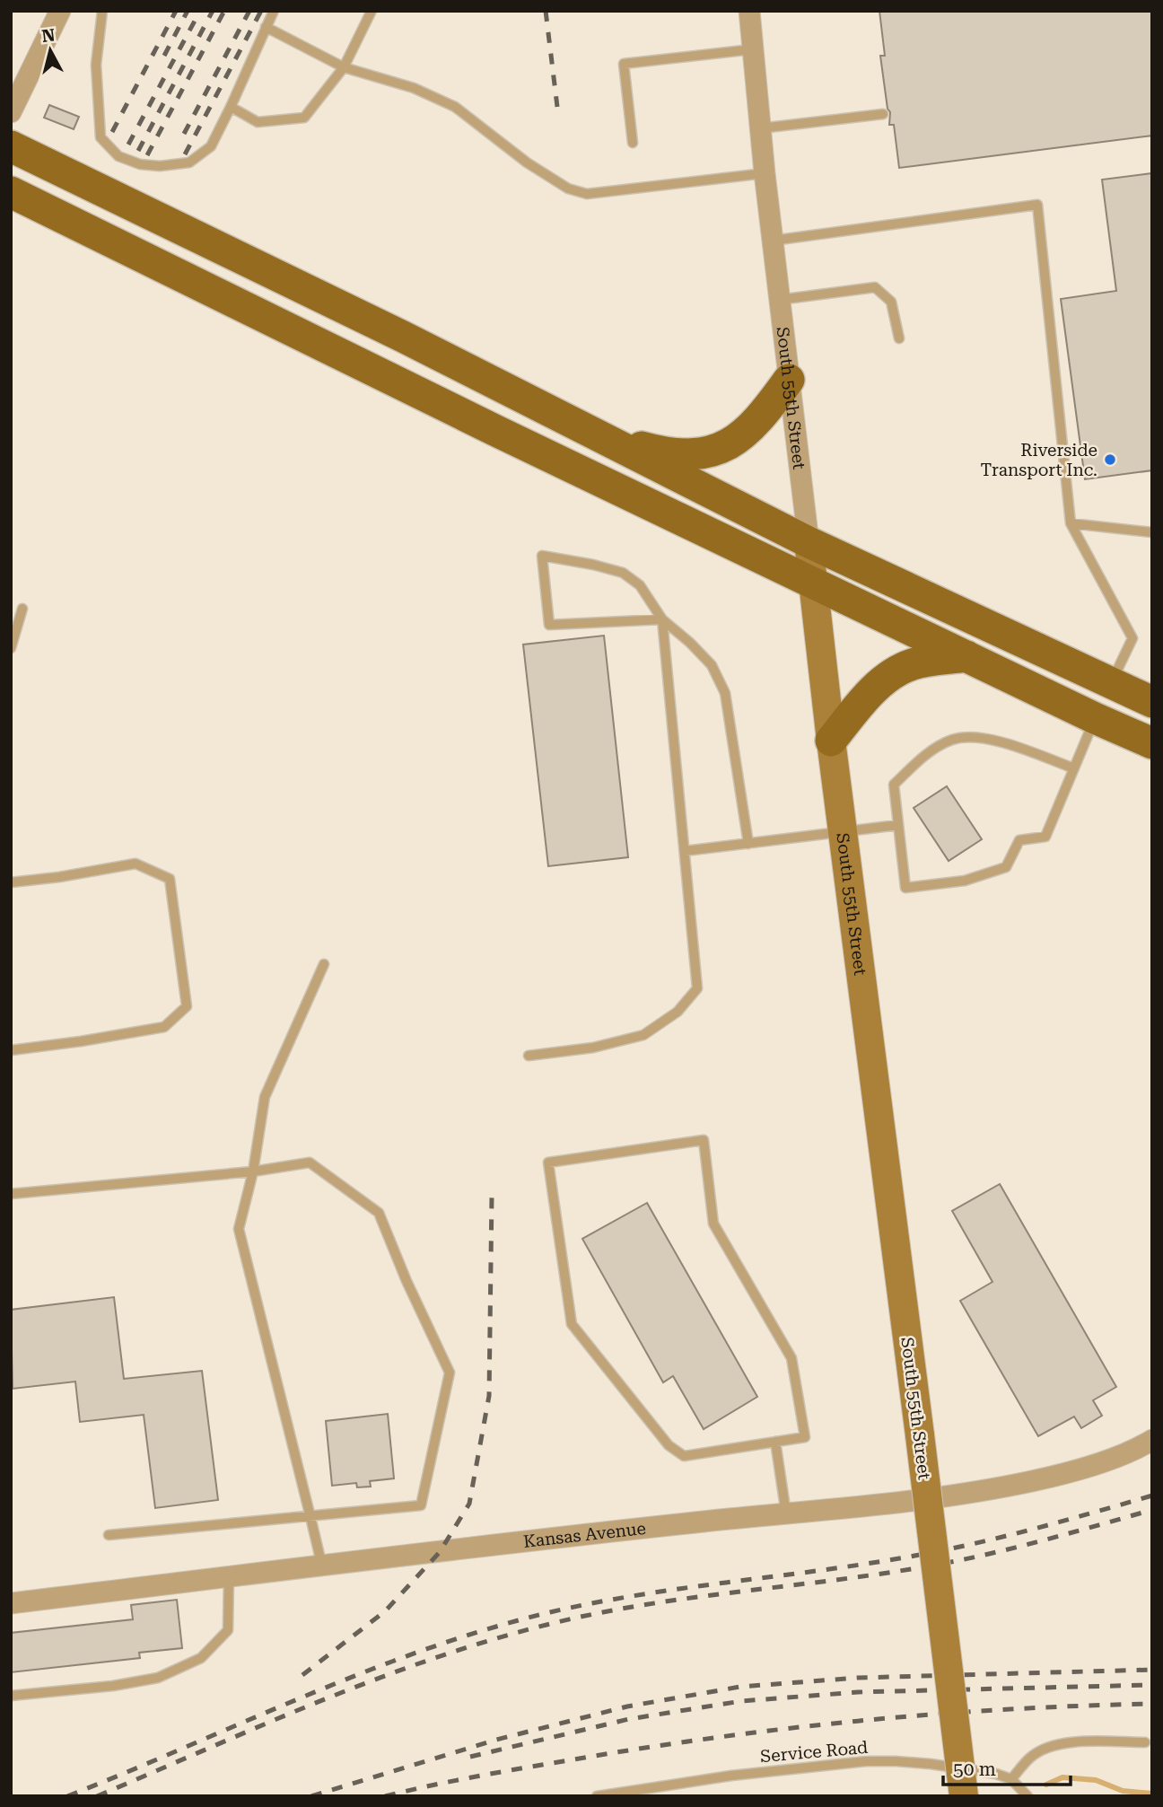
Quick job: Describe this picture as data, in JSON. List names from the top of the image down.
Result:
{
  "streets": {
    "main road": ["South 55th Street"],
    "street": ["Kansas Avenue"],
    "lane": ["Service Road"]
  },
  "places": ["Riverside Transport Inc."],
  "scale_bar": "50 m",
  "north": "top"
}
